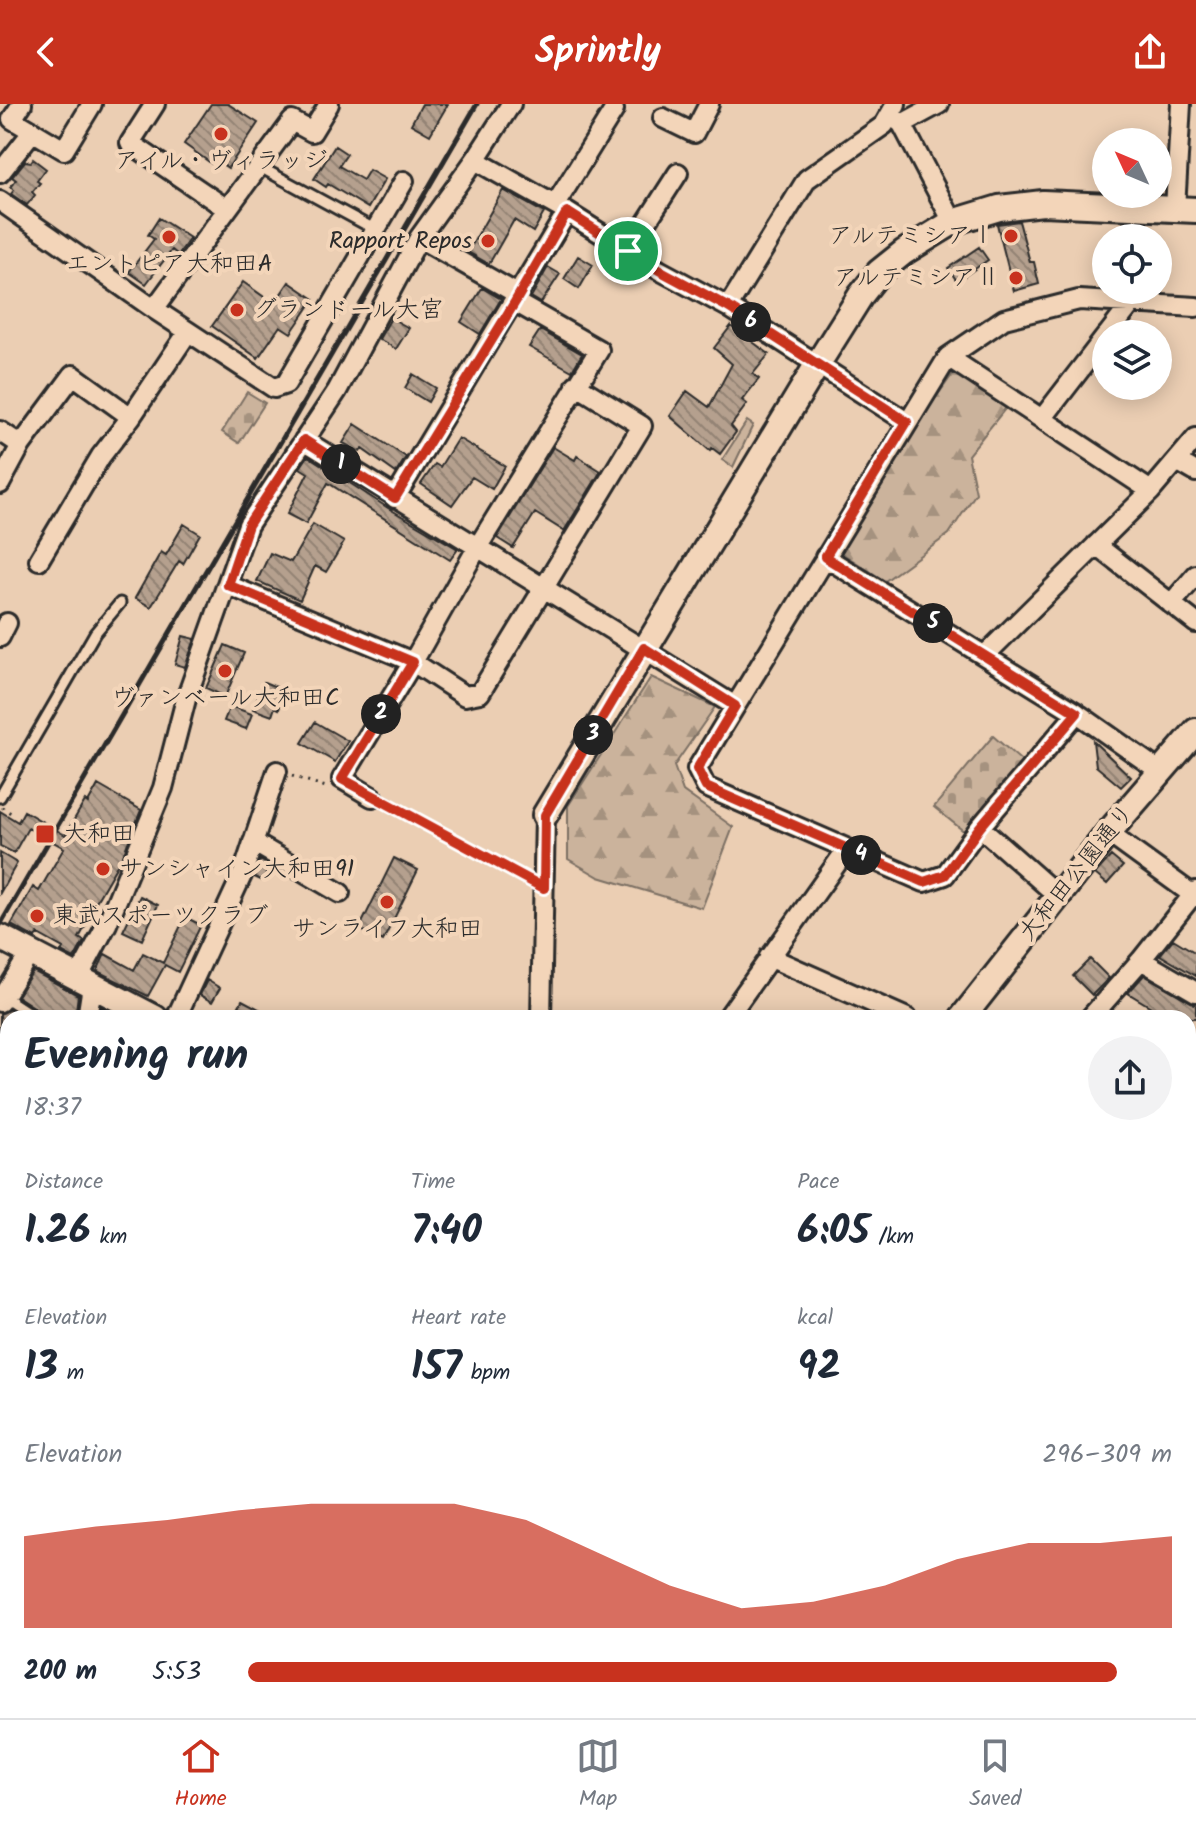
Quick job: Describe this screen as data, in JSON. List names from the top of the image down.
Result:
{
  "streets": {
    "street": ["大和田公園通り"]
  },
  "places": {
    "other": [
      "アイル・ヴィラッジ",
      "アルテミシアⅠ",
      "エントピア大和田A",
      "Rapport Repos",
      "アルテミシアⅡ",
      "グランドール大宮",
      "ヴァンベール大和田C",
      "サンシャイン大和田91",
      "サンライフ大和田",
      "東武スポーツクラブ"
    ],
    "transit": ["大和田"]
  },
  "north": "top left",
  "page": {
    "header": "Sprintly",
    "pins": [
      "6",
      "1",
      "5",
      "2",
      "3",
      "4"
    ],
    "heading": ["Evening run", "18:37"],
    "stats": [
      ["Distance", "1.26 km"],
      ["Time", "7:40"],
      ["Pace", "6:05 /km"],
      ["Elevation", "13 m"],
      ["Heart rate", "157 bpm"],
      ["kcal", "92"]
    ],
    "chart": ["Elevation", "296–309 m"],
    "list": [
      {
        "name": "200 m",
        "note": "5:53"
      }
    ],
    "tabs": ["Home", "Map", "Saved"]
  }
}
